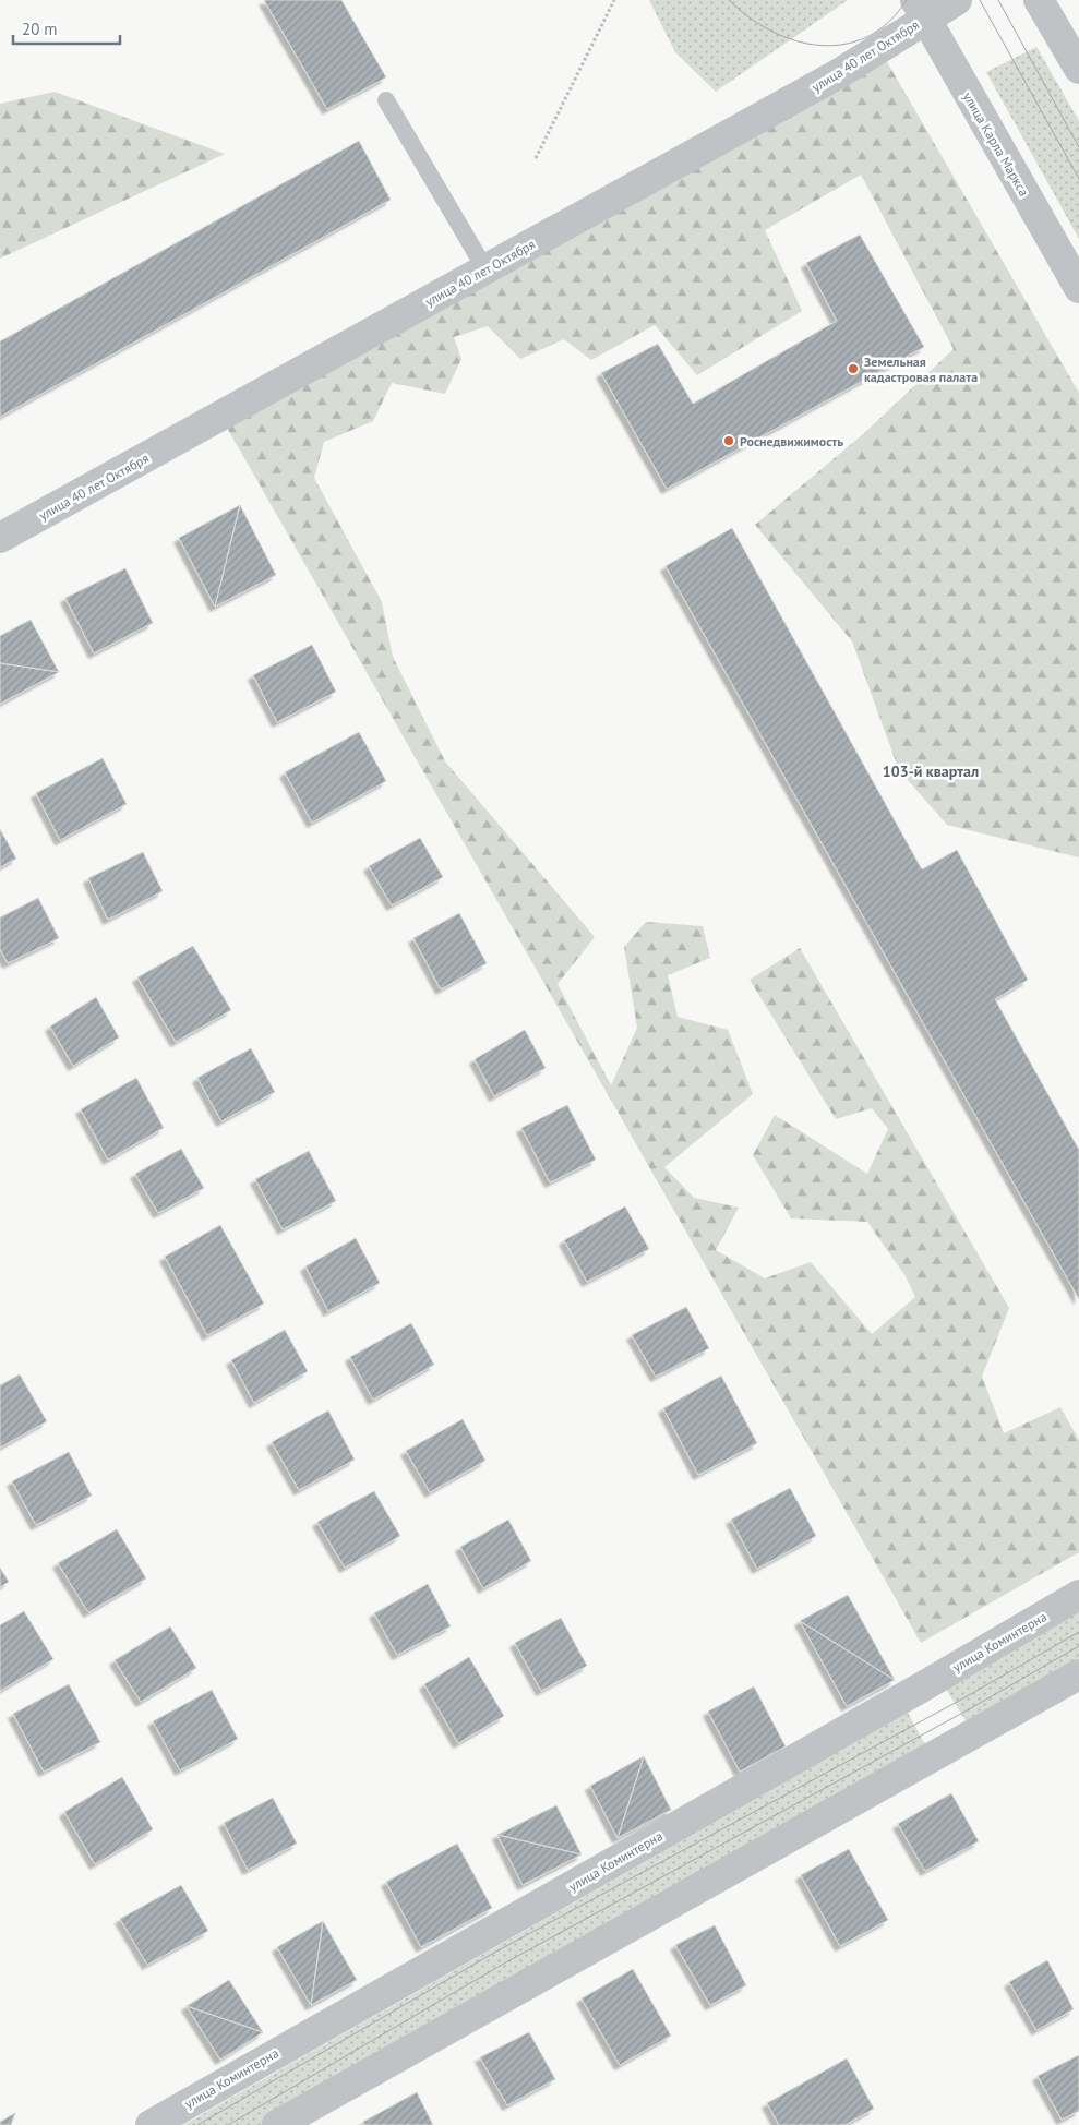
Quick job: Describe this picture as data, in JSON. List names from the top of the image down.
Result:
{
  "streets": {
    "street": ["улица 40 лет Октября", "улица Карла Маркса", "улица Коминтерна"]
  },
  "crossings": [
    ["улица 40 лет Октября", "улица Карла Маркса"]
  ],
  "districts": ["103-й квартал"],
  "places": ["Земельная кадастровая палата", "Роснедвижимость"],
  "scale_bar": "20 m"
}
